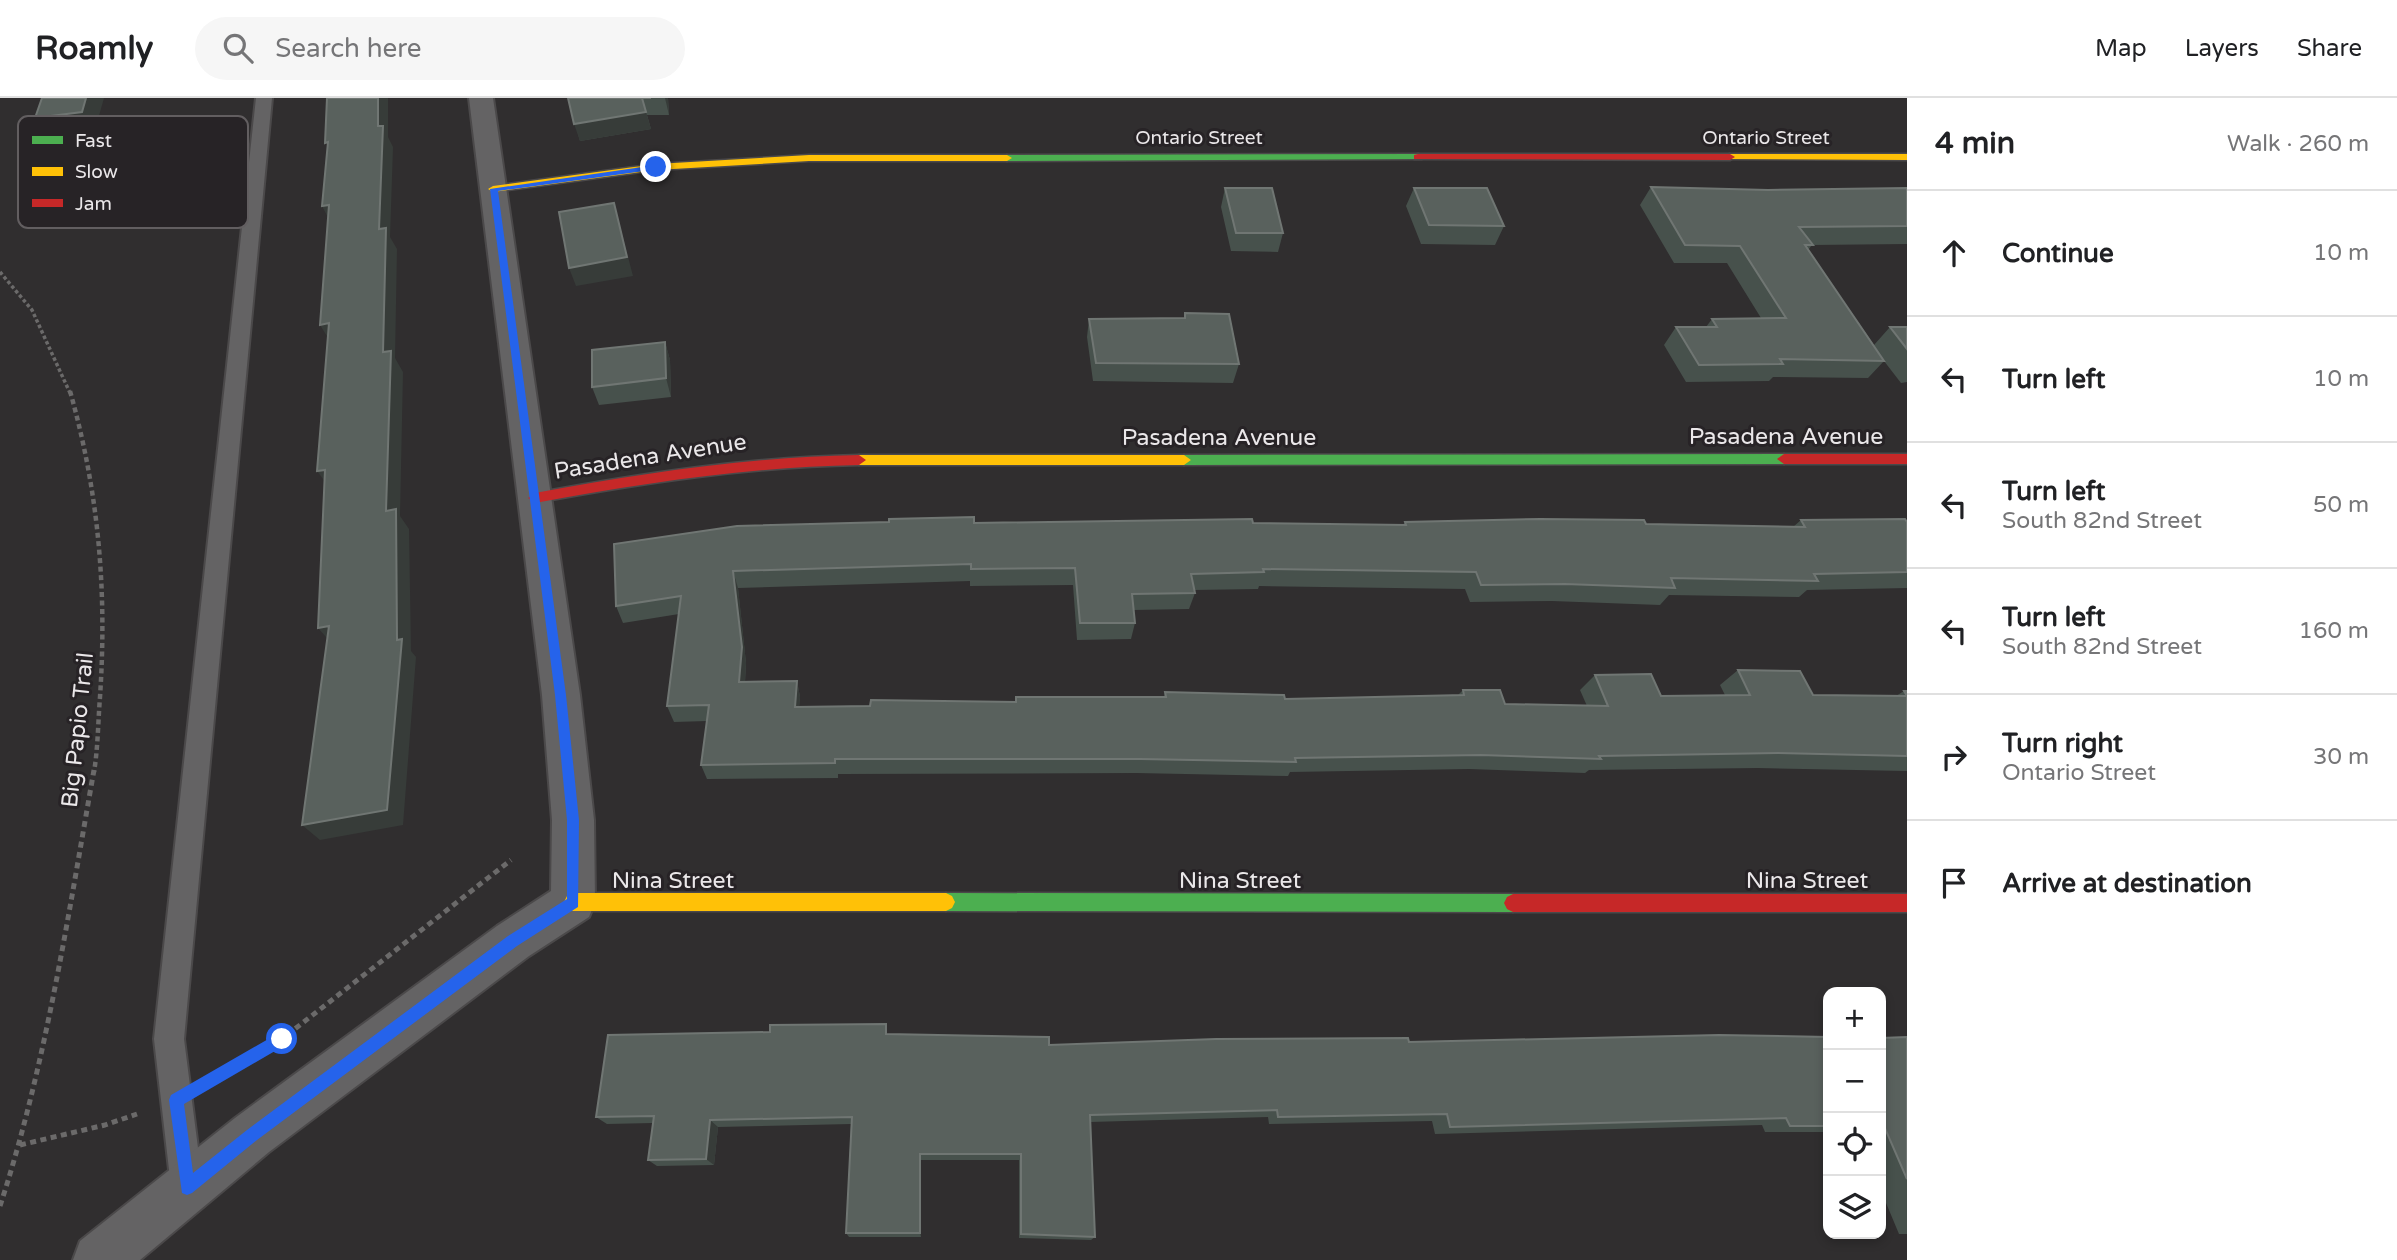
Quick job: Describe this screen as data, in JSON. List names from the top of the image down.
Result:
{
  "streets": {
    "street": ["Ontario Street", "Pasadena Avenue", "Nina Street"],
    "path": ["Big Papio Trail"]
  },
  "legend": ["Fast", "Slow", "Jam"],
  "page": {
    "header": "Roamly",
    "search": "Search here",
    "nav": ["Map", "Layers", "Share"],
    "heading": ["4 min", "Walk · 260 m"],
    "list": [
      ["Continue", "10 m"],
      ["Turn left", "10 m"],
      ["Turn left", "South 82nd Street", "50 m"],
      ["Turn left", "South 82nd Street", "160 m"],
      ["Turn right", "Ontario Street", "30 m"],
      "Arrive at destination"
    ],
    "map_buttons": ["+", "−"]
  }
}
